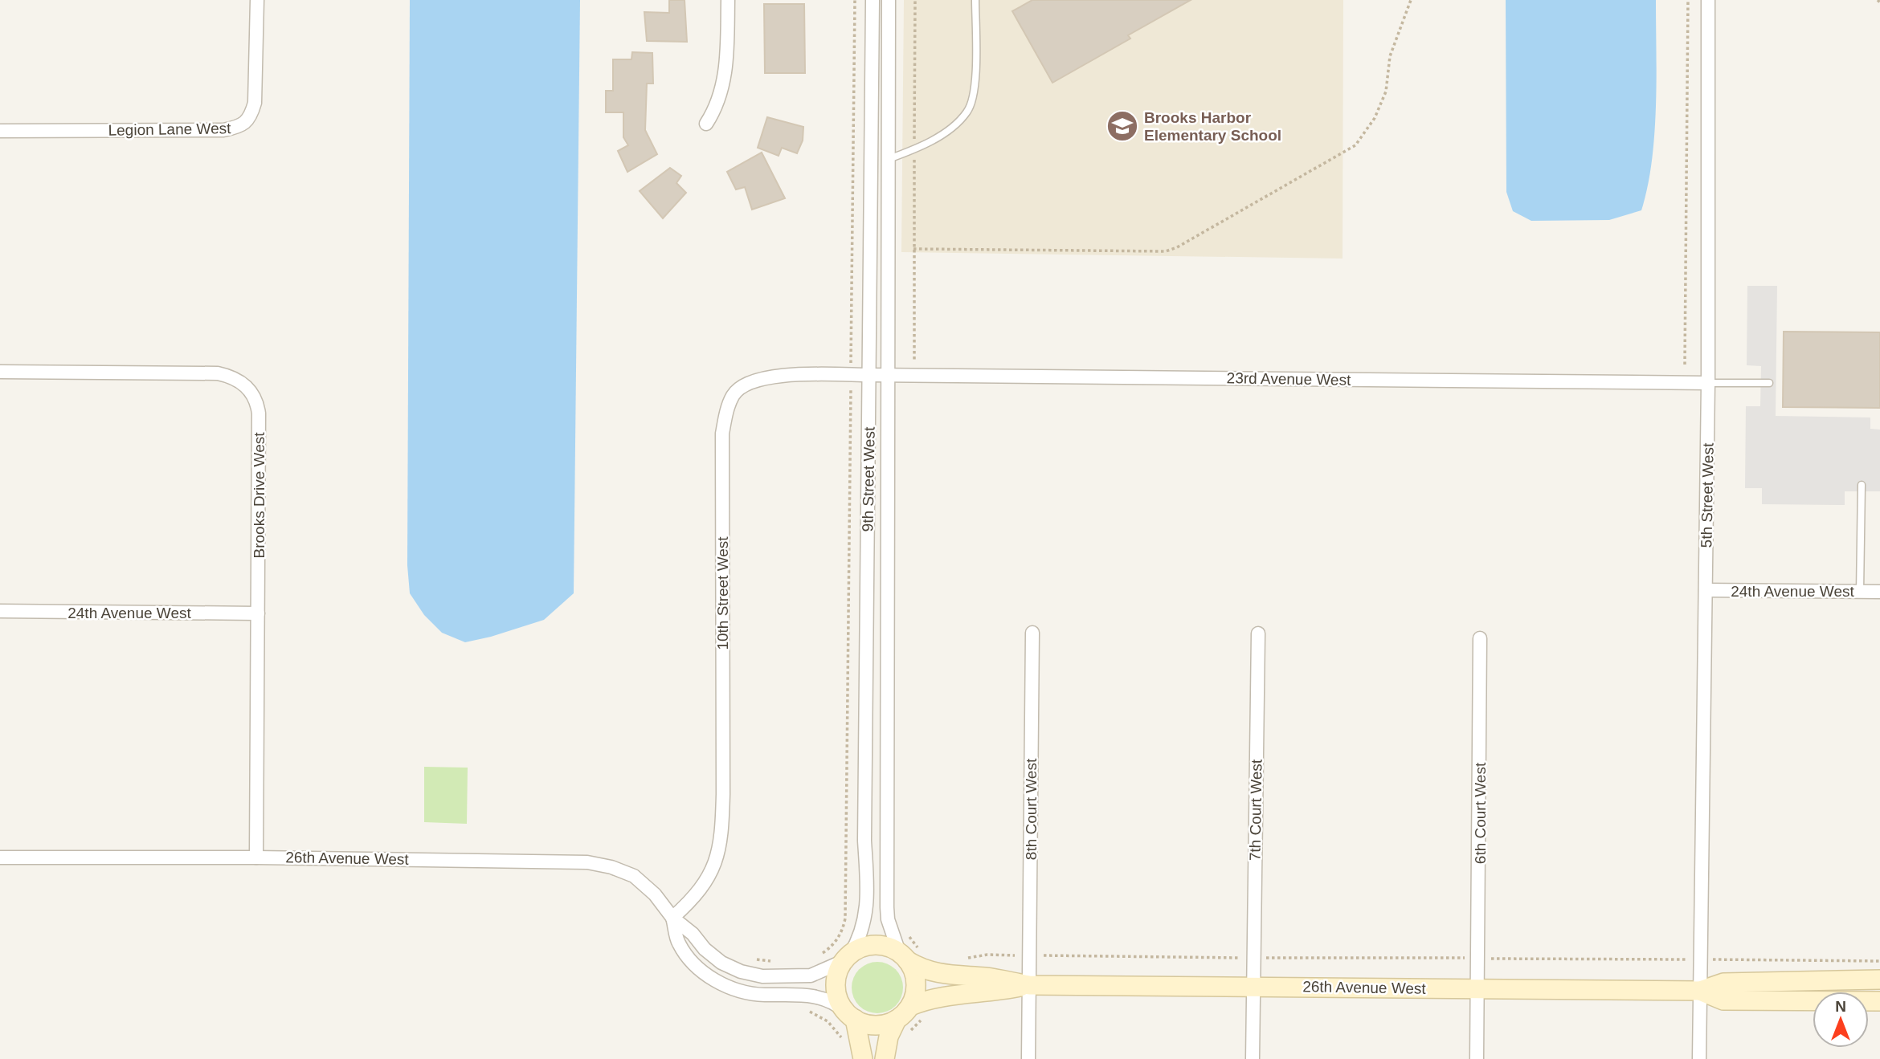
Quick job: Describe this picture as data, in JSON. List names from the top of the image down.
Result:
{
  "streets": {
    "street": [
      "Legion Lane West",
      "23rd Avenue West",
      "9th Street West",
      "Brooks Drive West",
      "5th Street West",
      "24th Avenue West",
      "10th Street West",
      "8th Court West",
      "7th Court West",
      "6th Court West",
      "26th Avenue West"
    ]
  },
  "crossings": [
    ["23rd Avenue West", "9th Street West"],
    ["23rd Avenue West", "5th Street West"],
    ["23rd Avenue West", "10th Street West"],
    ["9th Street West", "10th Street West"],
    ["9th Street West", "26th Avenue West"],
    ["Brooks Drive West", "24th Avenue West"],
    ["Brooks Drive West", "26th Avenue West"],
    ["5th Street West", "24th Avenue West"],
    ["5th Street West", "26th Avenue West"],
    ["10th Street West", "26th Avenue West"],
    ["8th Court West", "26th Avenue West"],
    ["7th Court West", "26th Avenue West"],
    ["6th Court West", "26th Avenue West"]
  ],
  "places": {
    "school or university": ["Brooks Harbor Elementary School"]
  },
  "north": "top"
}
